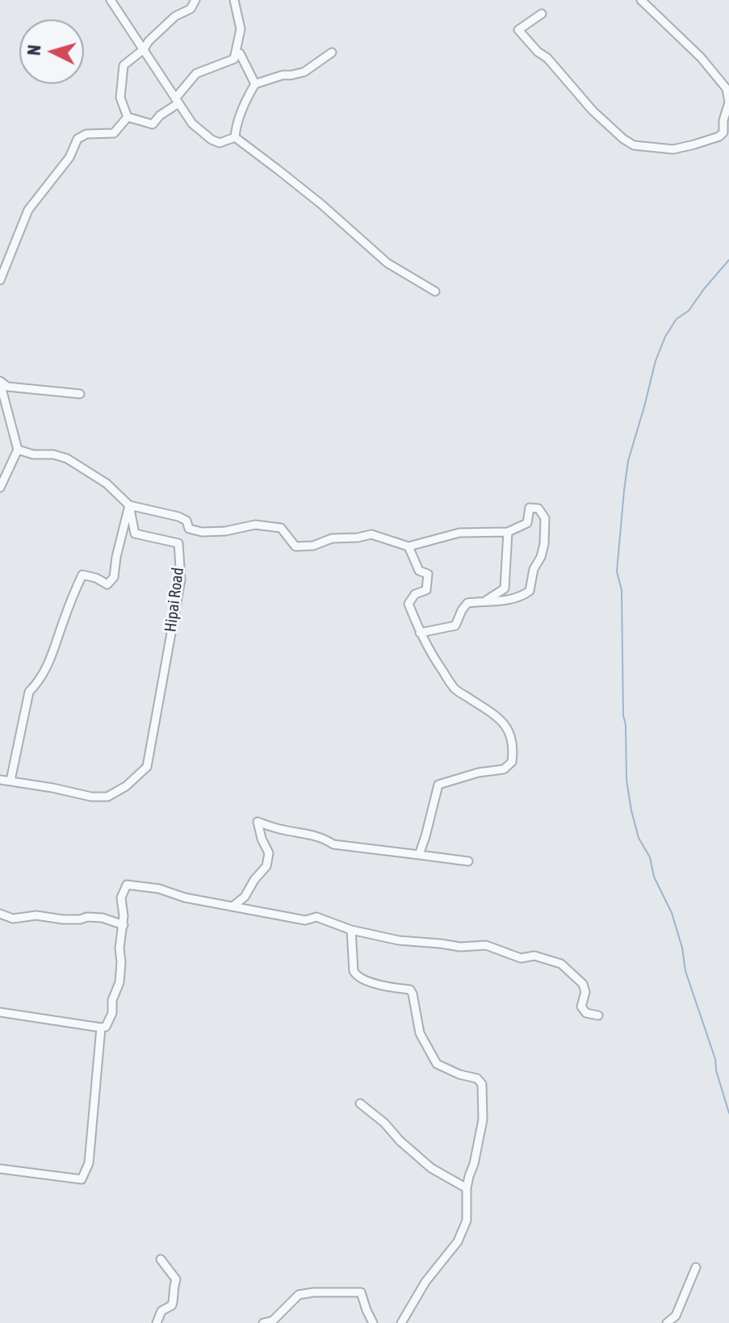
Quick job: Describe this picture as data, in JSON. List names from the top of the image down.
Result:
{
  "streets": {
    "street": ["Hipai Road"]
  },
  "north": "left"
}
